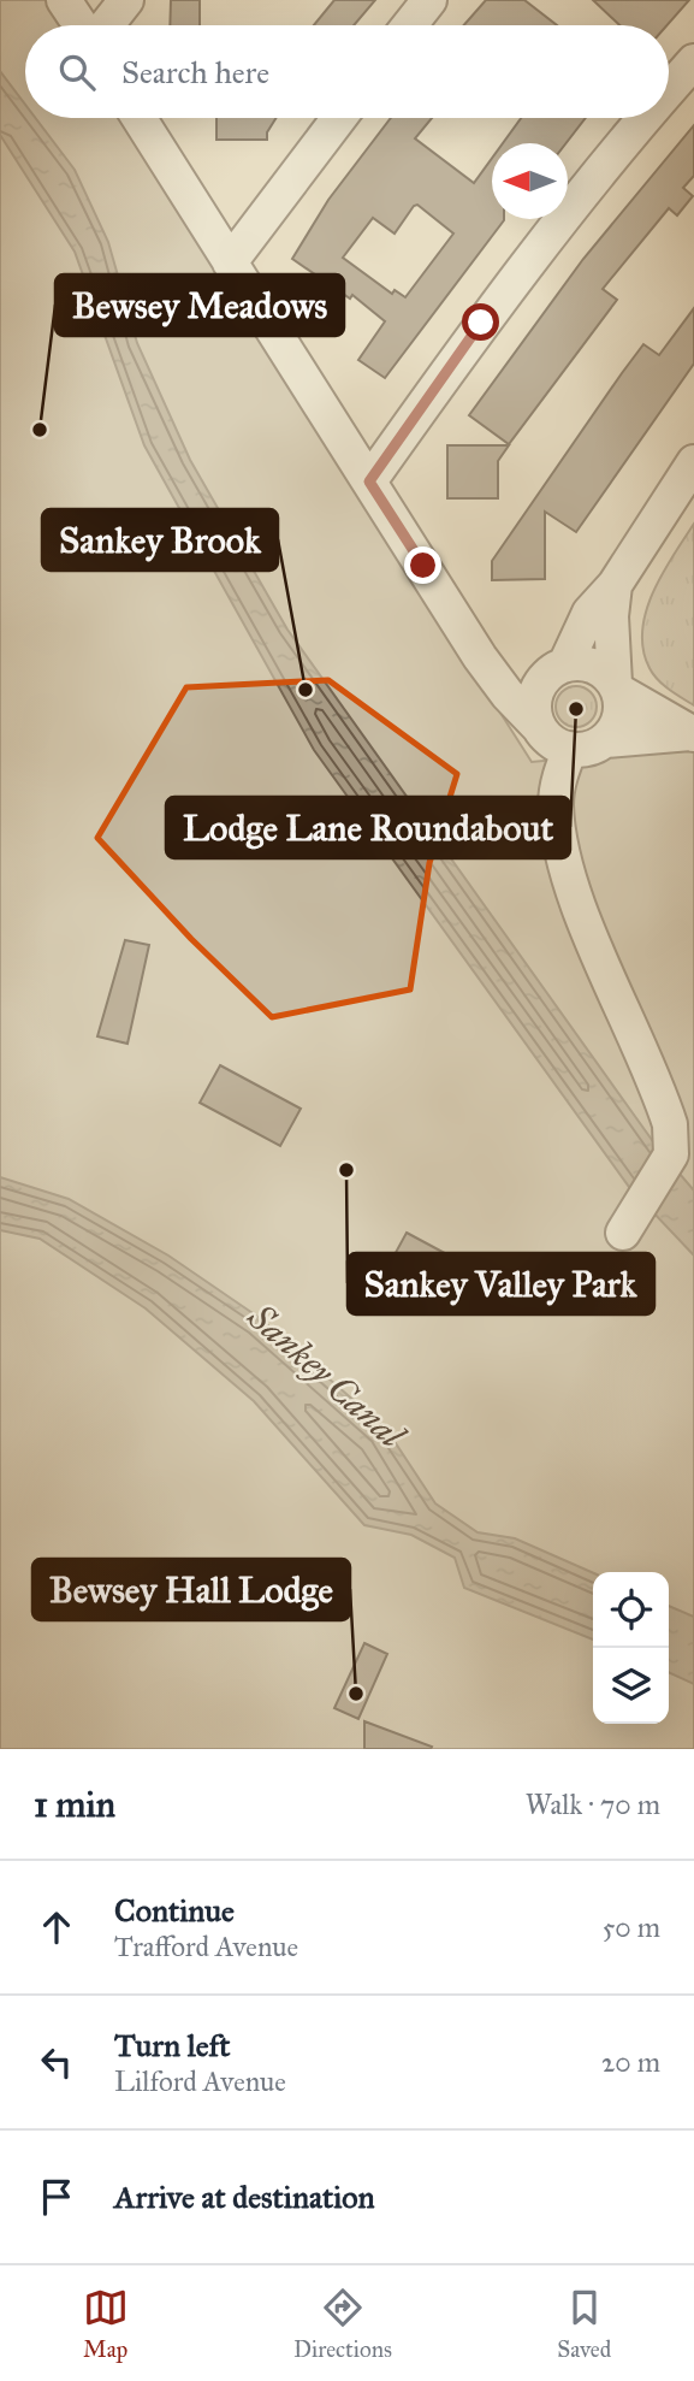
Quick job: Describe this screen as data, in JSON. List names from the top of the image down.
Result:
{
  "water": ["Sankey Canal"],
  "places": [
    "Bewsey Meadows",
    "Sankey Brook",
    "Lodge Lane Roundabout",
    "Sankey Valley Park",
    "Bewsey Hall Lodge"
  ],
  "north": "left",
  "page": {
    "search": "Search here",
    "heading": ["1 min", "Walk · 70 m"],
    "list": [
      ["Continue", "Trafford Avenue", "50 m"],
      ["Turn left", "Lilford Avenue", "20 m"],
      "Arrive at destination"
    ],
    "nav": ["Map", "Directions", "Saved"]
  }
}
